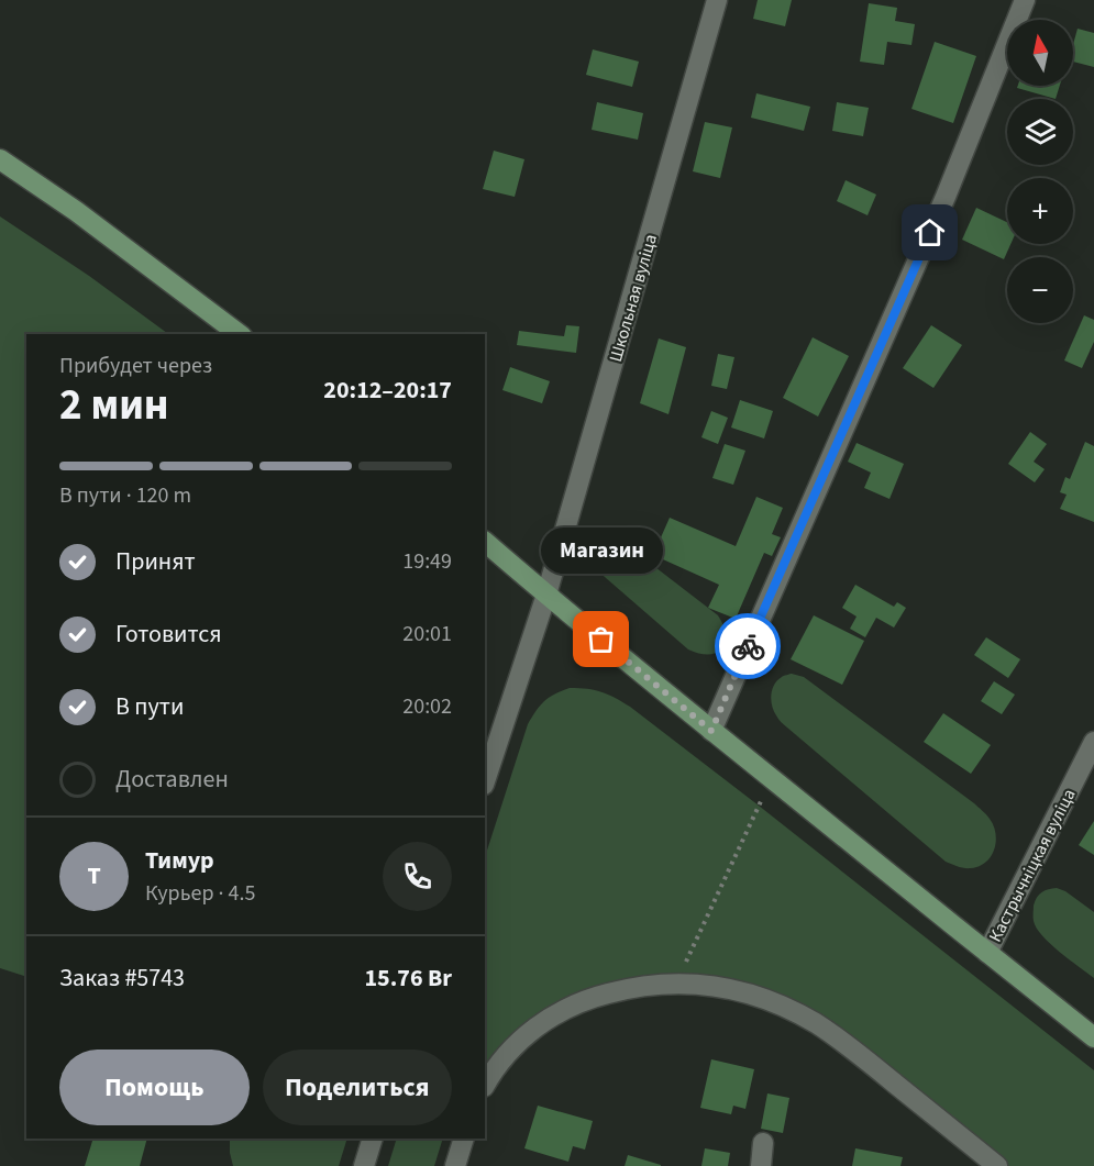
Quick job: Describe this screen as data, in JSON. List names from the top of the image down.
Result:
{
  "streets": {
    "street": ["Школьная вуліца", "Кастрычніцкая вуліца"]
  },
  "places": ["Магазин"],
  "north": "top",
  "page": {
    "map_buttons": ["+", "−"],
    "heading": ["2 мин", "Прибудет через", "20:12–20:17"],
    "panel": [
      "Тимур",
      "Курьер · 4.5",
      "Заказ #5743",
      "15.76 Br"
    ],
    "bar": "В пути · 120 m",
    "list": [
      ["Принят", "19:49"],
      ["Готовится", "20:01"],
      ["В пути", "20:02"],
      "Доставлен"
    ],
    "bubble": "Магазин",
    "round": "Т",
    "buttons": ["Помощь", "Поделиться"]
  }
}
